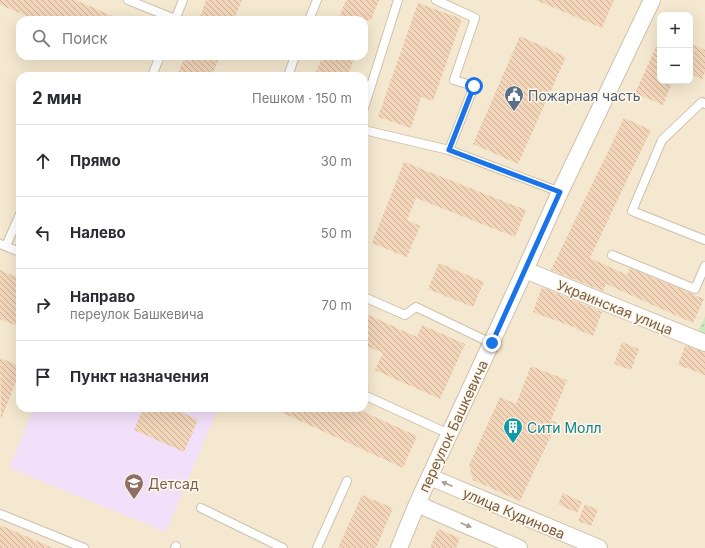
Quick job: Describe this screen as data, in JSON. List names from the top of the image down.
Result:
{
  "streets": {
    "street": ["Украинская улица", "переулок Башкевича", "улица Кудинова"]
  },
  "crossings": [
    ["Украинская улица", "переулок Башкевича"],
    ["переулок Башкевича", "улица Кудинова"]
  ],
  "places": {
    "public building": ["Пожарная часть"],
    "building": ["Сити Молл"],
    "school or university": ["Детсад"]
  },
  "page": {
    "map_buttons": ["+", "−"],
    "search": "Поиск",
    "heading": ["2 мин", "Пешком · 150 m"],
    "list": [
      ["Прямо", "30 m"],
      ["Налево", "50 m"],
      ["Направо", "переулок Башкевича", "70 m"],
      "Пункт назначения"
    ]
  }
}
